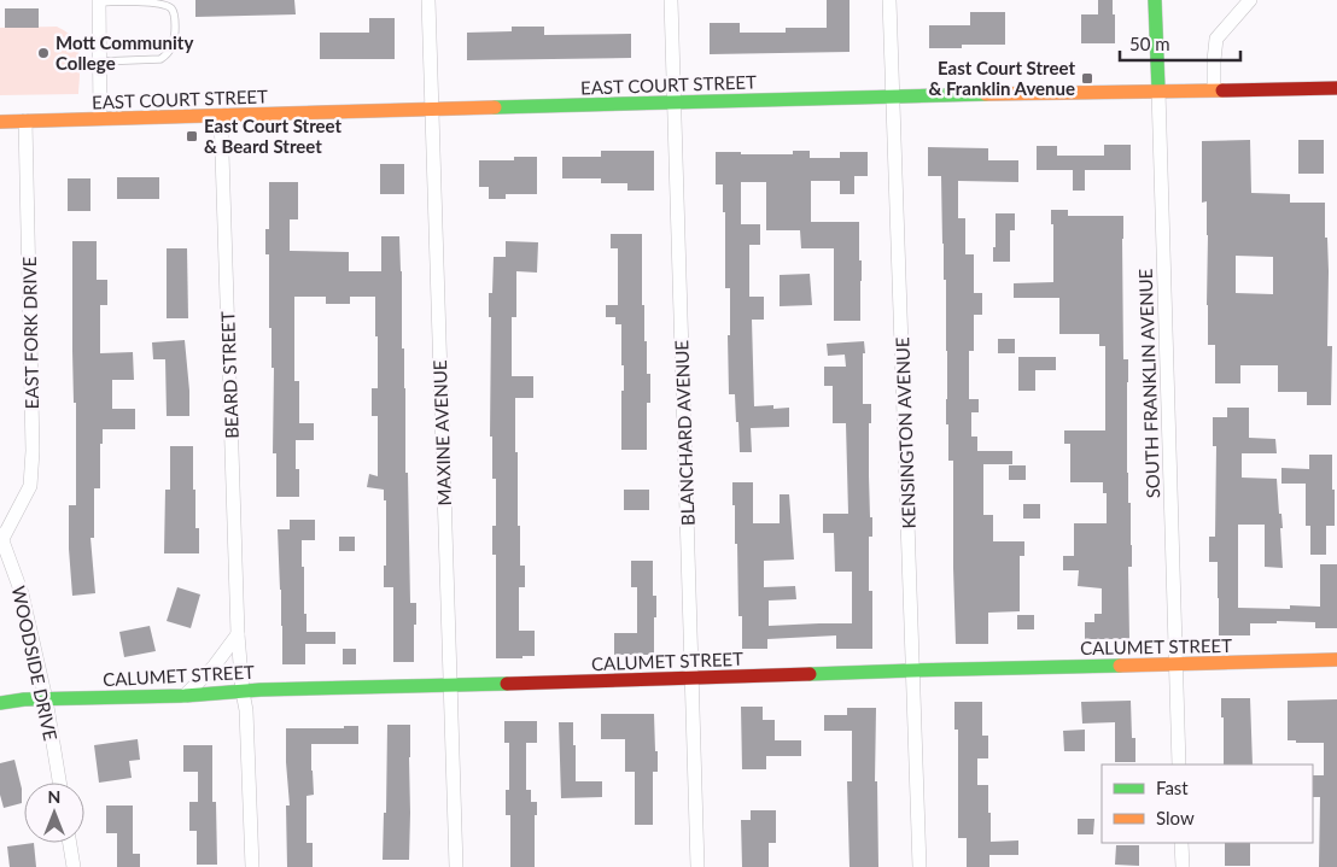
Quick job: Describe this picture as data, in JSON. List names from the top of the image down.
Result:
{
  "streets": {
    "street": [
      "EAST COURT STREET",
      "EAST FORK DRIVE",
      "BEARD STREET",
      "SOUTH FRANKLIN AVENUE",
      "MAXINE AVENUE",
      "BLANCHARD AVENUE",
      "KENSINGTON AVENUE",
      "CALUMET STREET",
      "WOODSIDE DRIVE"
    ]
  },
  "crossings": [
    ["EAST COURT STREET", "EAST FORK DRIVE"],
    ["EAST COURT STREET", "BEARD STREET"],
    ["EAST COURT STREET", "SOUTH FRANKLIN AVENUE"],
    ["EAST COURT STREET", "MAXINE AVENUE"],
    ["EAST COURT STREET", "BLANCHARD AVENUE"],
    ["EAST COURT STREET", "KENSINGTON AVENUE"],
    ["EAST FORK DRIVE", "WOODSIDE DRIVE"],
    ["BEARD STREET", "CALUMET STREET"],
    ["SOUTH FRANKLIN AVENUE", "CALUMET STREET"],
    ["MAXINE AVENUE", "CALUMET STREET"],
    ["BLANCHARD AVENUE", "CALUMET STREET"],
    ["KENSINGTON AVENUE", "CALUMET STREET"],
    ["CALUMET STREET", "WOODSIDE DRIVE"]
  ],
  "places": {
    "other": ["Mott Community College"],
    "transit": ["East Court Street & Franklin Avenue", "East Court Street & Beard Street"]
  },
  "legend": ["Fast", "Slow"],
  "scale_bar": "50 m",
  "north": "top"
}
